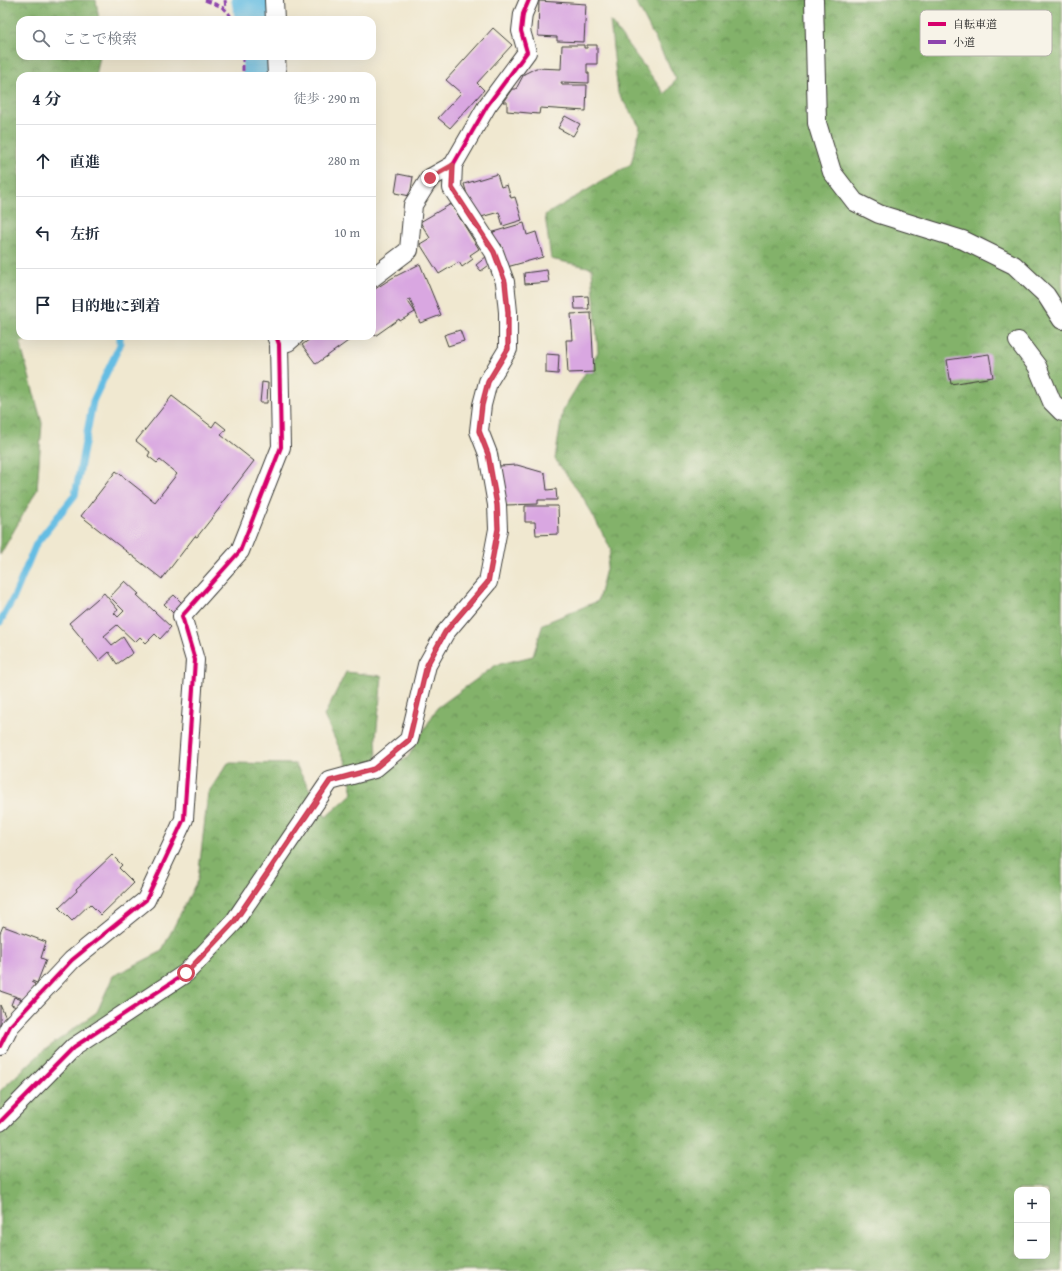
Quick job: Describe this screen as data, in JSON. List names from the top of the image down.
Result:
{
  "legend": ["自転車道", "小道"],
  "page": {
    "search": "ここで検索",
    "heading": ["4 分", "徒歩 · 290 m"],
    "list": [
      ["直進", "280 m"],
      ["左折", "10 m"],
      "目的地に到着"
    ],
    "map_buttons": ["+", "−"]
  }
}
